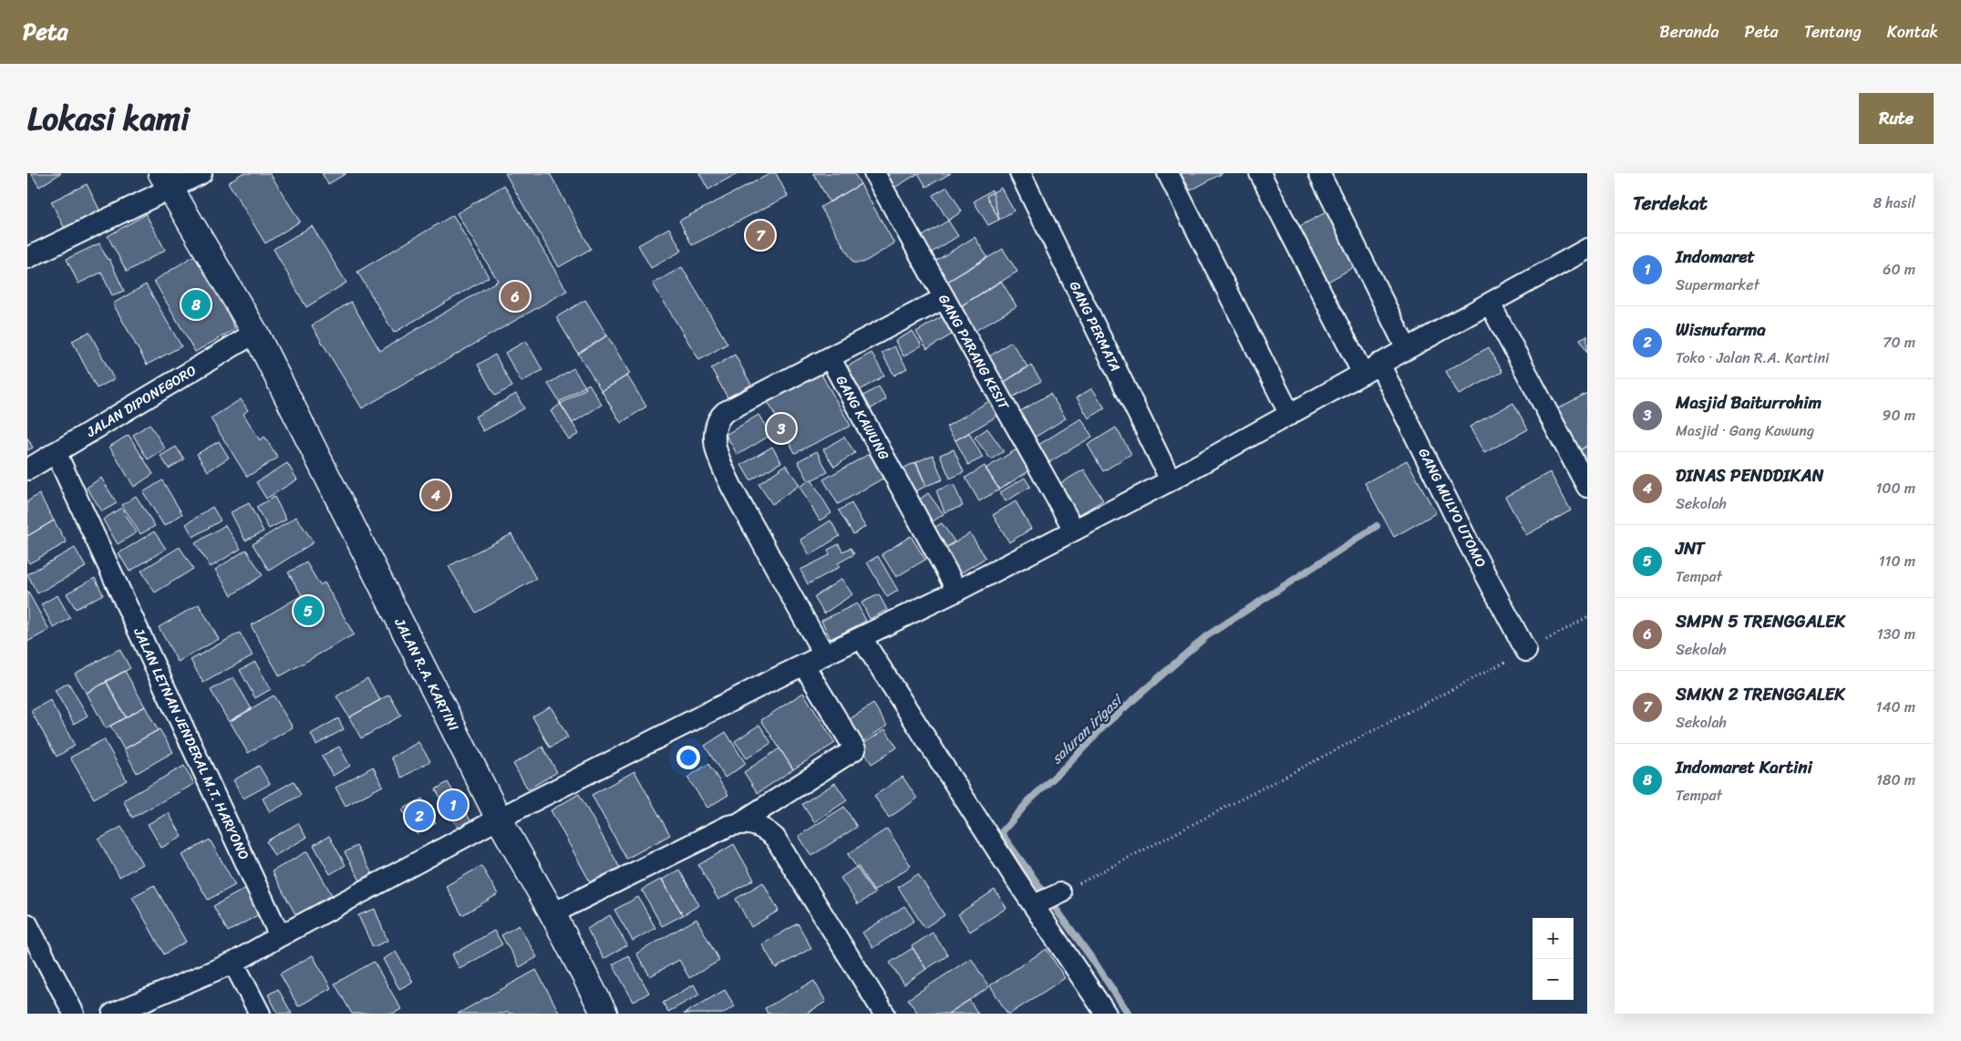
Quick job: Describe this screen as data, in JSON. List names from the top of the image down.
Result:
{
  "streets": {
    "street": [
      "GANG PERMATA",
      "GANG PARANG KESIT",
      "JALAN DIPONEGORO",
      "GANG KAWUNG",
      "GANG MULYO UTOMO",
      "JALAN R.A. KARTINI",
      "JALAN LETNAN JENDERAL M.T. HARYONO"
    ]
  },
  "crossings": [
    ["JALAN DIPONEGORO", "JALAN R.A. KARTINI"],
    ["JALAN DIPONEGORO", "JALAN LETNAN JENDERAL M.T. HARYONO"]
  ],
  "water": ["saluran irigasi"],
  "page": {
    "header": "Peta",
    "nav": [
      "Beranda",
      "Peta",
      "Tentang",
      "Kontak"
    ],
    "title": "Lokasi kami",
    "buttons": "Rute",
    "heading": ["Terdekat", "8 hasil"],
    "pins": [
      "7",
      "6",
      "8",
      "3",
      "4",
      "5",
      "1",
      "2"
    ],
    "list": [
      {
        "mark": "1",
        "name": "Indomaret",
        "note": "Supermarket",
        "value": "60 m"
      },
      {
        "mark": "2",
        "name": "Wisnufarma",
        "note": "Toko · Jalan R.A. Kartini",
        "value": "70 m"
      },
      {
        "mark": "3",
        "name": "Masjid Baiturrohim",
        "note": "Masjid · Gang Kawung",
        "value": "90 m"
      },
      {
        "mark": "4",
        "name": "DINAS PENDDIKAN",
        "note": "Sekolah",
        "value": "100 m"
      },
      {
        "mark": "5",
        "name": "JNT",
        "note": "Tempat",
        "value": "110 m"
      },
      {
        "mark": "6",
        "name": "SMPN 5 TRENGGALEK",
        "note": "Sekolah",
        "value": "130 m"
      },
      {
        "mark": "7",
        "name": "SMKN 2 TRENGGALEK",
        "note": "Sekolah",
        "value": "140 m"
      },
      {
        "mark": "8",
        "name": "Indomaret Kartini",
        "note": "Tempat",
        "value": "180 m"
      }
    ],
    "map_buttons": ["+", "−"]
  }
}
